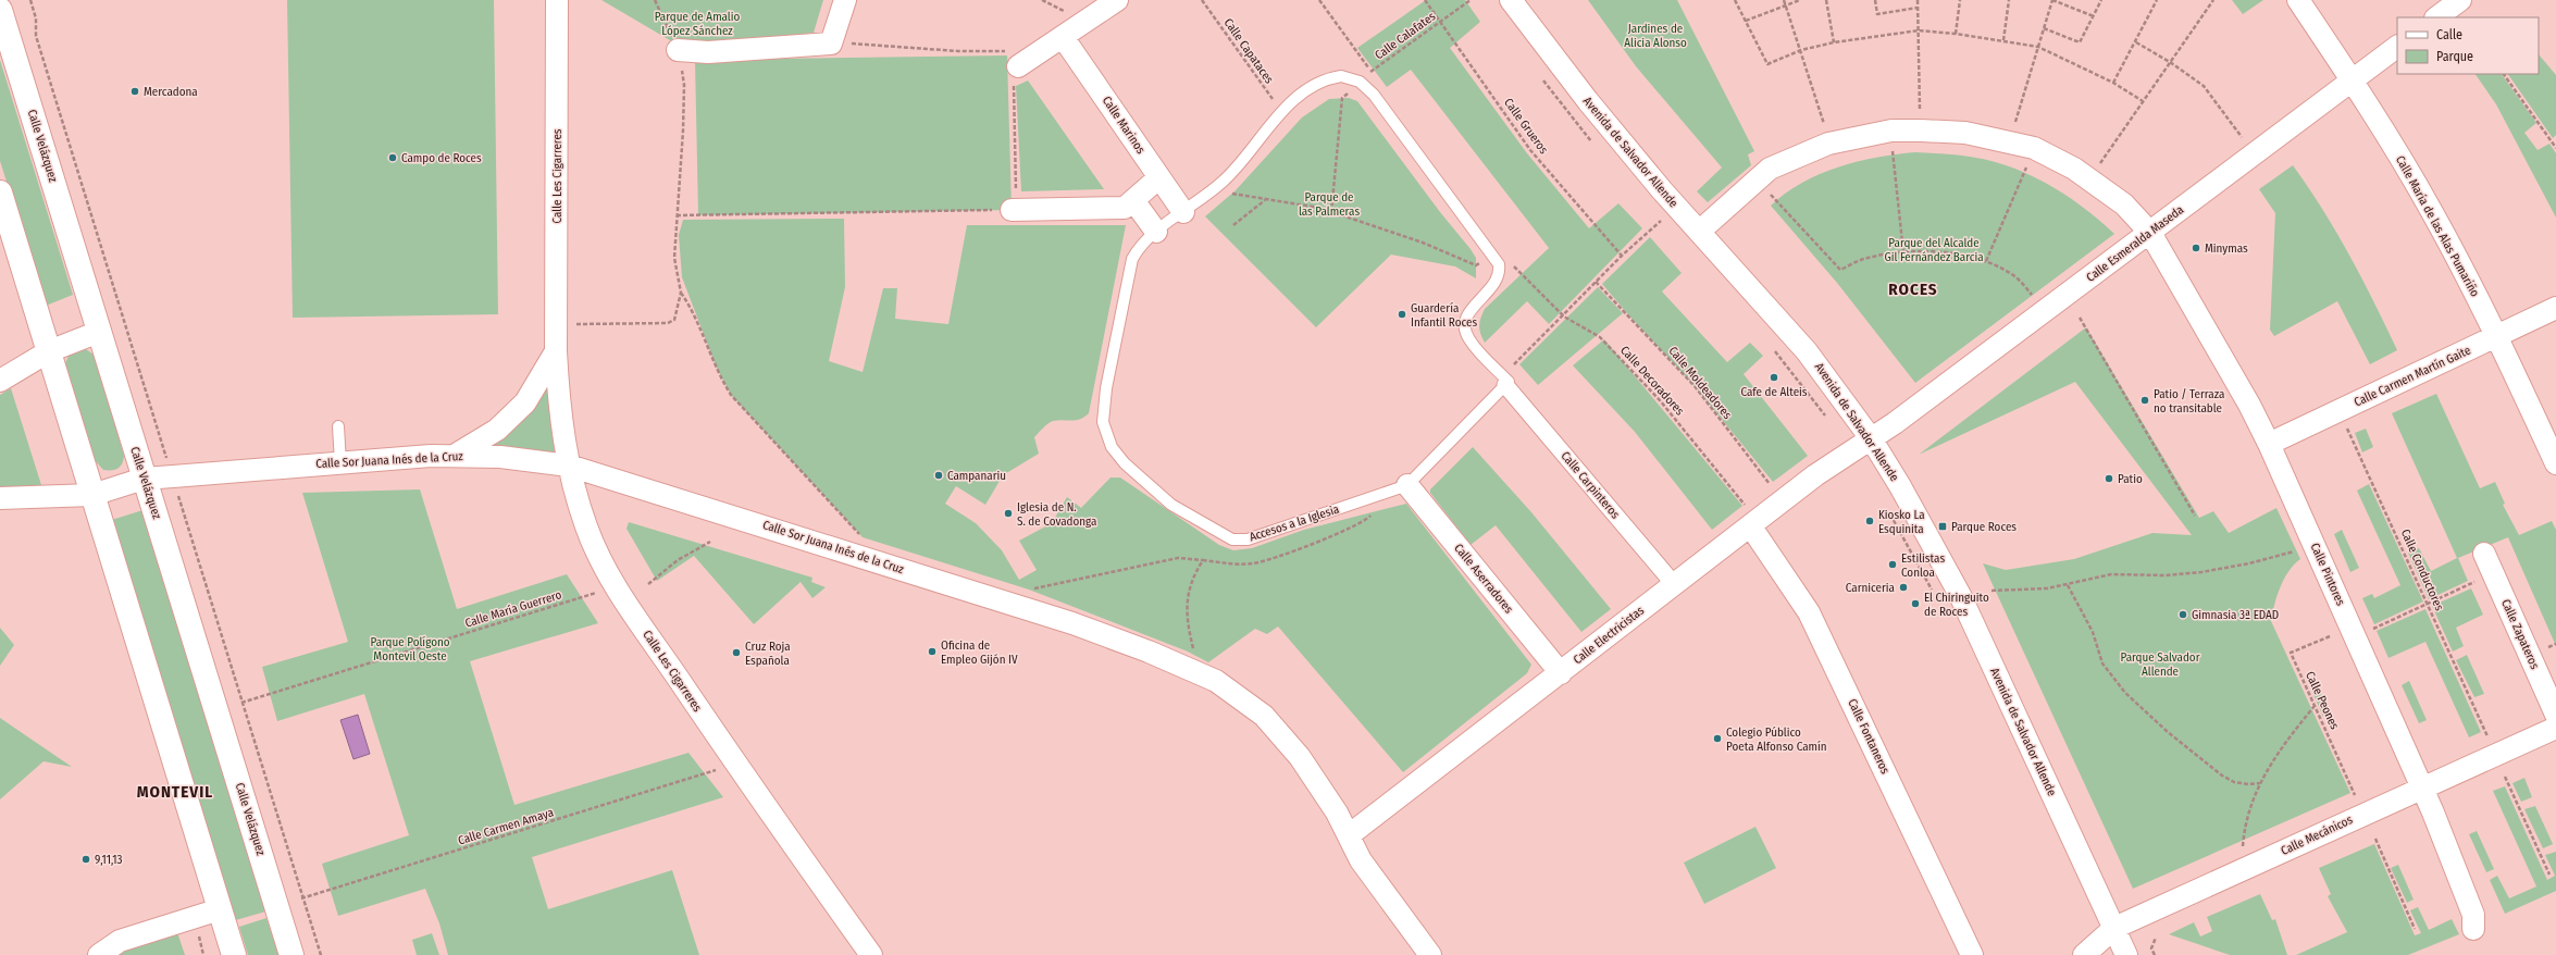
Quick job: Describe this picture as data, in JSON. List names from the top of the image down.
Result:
{
  "streets": {
    "street": [
      "Calle Marinos",
      "Calle Velázquez",
      "Avenida de Salvador Allende",
      "Calle Les Cigarreres",
      "Calle María de las Alas Pumariño",
      "Calle Esmeralda Maseda",
      "Calle Carmen Martín Gaite",
      "Calle Sor Juana Inés de la Cruz",
      "Calle Carpinteros",
      "Calle Pintores",
      "Calle Aserradores",
      "Calle Zapateros",
      "Calle Electricistas",
      "Calle Fontaneros",
      "Calle Mecánicos"
    ],
    "lane": ["Accesos a la Iglesia"],
    "path": [
      "Calle Calafates",
      "Calle Capataces",
      "Calle Grueros",
      "Calle Decoradores",
      "Calle Moldeadores",
      "Calle Conductores",
      "Calle María Guerrero",
      "Calle Peones",
      "Calle Carmen Amaya"
    ]
  },
  "crossings": [
    ["Calle Calafates", "Calle Grueros"],
    ["Calle Capataces", "Accesos a la Iglesia"],
    ["Calle Marinos", "Accesos a la Iglesia"],
    ["Calle Velázquez", "Calle Sor Juana Inés de la Cruz"],
    ["Avenida de Salvador Allende", "Calle Esmeralda Maseda"],
    ["Avenida de Salvador Allende", "Calle Pintores"],
    ["Avenida de Salvador Allende", "Calle Electricistas"],
    ["Avenida de Salvador Allende", "Calle Mecánicos"],
    ["Calle Les Cigarreres", "Calle Sor Juana Inés de la Cruz"],
    ["Calle Les Cigarreres", "Calle María Guerrero"],
    ["Calle María de las Alas Pumariño", "Calle Esmeralda Maseda"],
    ["Calle María de las Alas Pumariño", "Calle Carmen Martín Gaite"],
    ["Calle Esmeralda Maseda", "Calle Pintores"],
    ["Calle Esmeralda Maseda", "Calle Electricistas"],
    ["Calle Carmen Martín Gaite", "Calle Conductores"],
    ["Calle Carmen Martín Gaite", "Calle Pintores"],
    ["Calle Decoradores", "Calle Electricistas"],
    ["Calle Decoradores", "Calle Fontaneros"],
    ["Calle Moldeadores", "Calle Electricistas"],
    ["Calle Sor Juana Inés de la Cruz", "Calle Electricistas"],
    ["Calle Carpinteros", "Calle Electricistas"],
    ["Accesos a la Iglesia", "Calle Aserradores"],
    ["Calle Pintores", "Calle Mecánicos"],
    ["Calle Aserradores", "Calle Electricistas"],
    ["Calle Electricistas", "Calle Fontaneros"]
  ],
  "districts": ["ROCES", "MONTEVIL"],
  "parks": [
    "Parque de Amalio López Sánchez",
    "Jardines de Alicia Alonso",
    "Parque de las Palmeras",
    "Parque del Alcalde Gil Fernández Barcia",
    "Parque Polígono Montevil Oeste",
    "Parque Salvador Allende"
  ],
  "places": {
    "other": [
      "Mercadona",
      "Campo de Roces",
      "Minymas",
      "Guardería Infantil Roces",
      "Cafe de Alteis",
      "Patio / Terraza no transitable",
      "Campanariu",
      "Patio",
      "Iglesia de N. S. de Covadonga",
      "Kiosko La Esquinita",
      "Estilistas Conloa",
      "Carniceria",
      "El Chiringuito de Roces",
      "Gimnasia 3ª EDAD",
      "Oficina de Empleo Gijón IV",
      "Cruz Roja Española",
      "Colegio Público Poeta Alfonso Camín",
      "9,11,13"
    ],
    "transit": ["Parque Roces"]
  },
  "legend": ["Calle", "Parque"]
}
